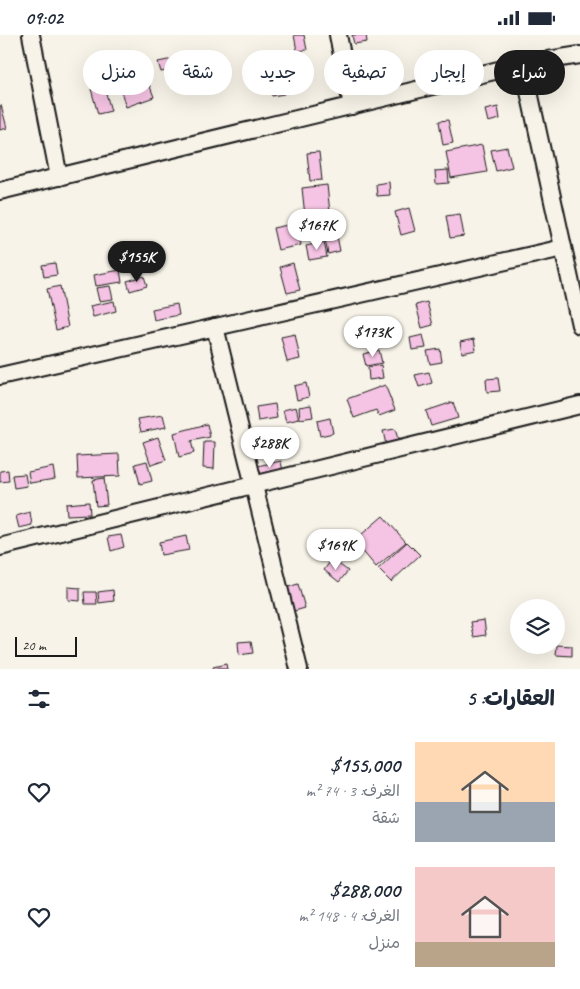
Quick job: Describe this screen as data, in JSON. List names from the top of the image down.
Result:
{
  "scale_bar": "20 m",
  "page": {
    "status": "09:02",
    "chip": [
      "شراء",
      "إيجار",
      "تصفية",
      "جديد",
      "شقة",
      "منزل"
    ],
    "price": [
      "$167K",
      "$155K",
      "$173K",
      "$288K",
      "$169K"
    ],
    "scale": "20 m",
    "heading": "العقارات: 5",
    "list": [
      {
        "name": "$155,000",
        "note": "الغرف: 3 · 74 m² · شقة"
      },
      {
        "name": "$288,000",
        "note": "الغرف: 4 · 148 m² · منزل"
      }
    ]
  }
}
